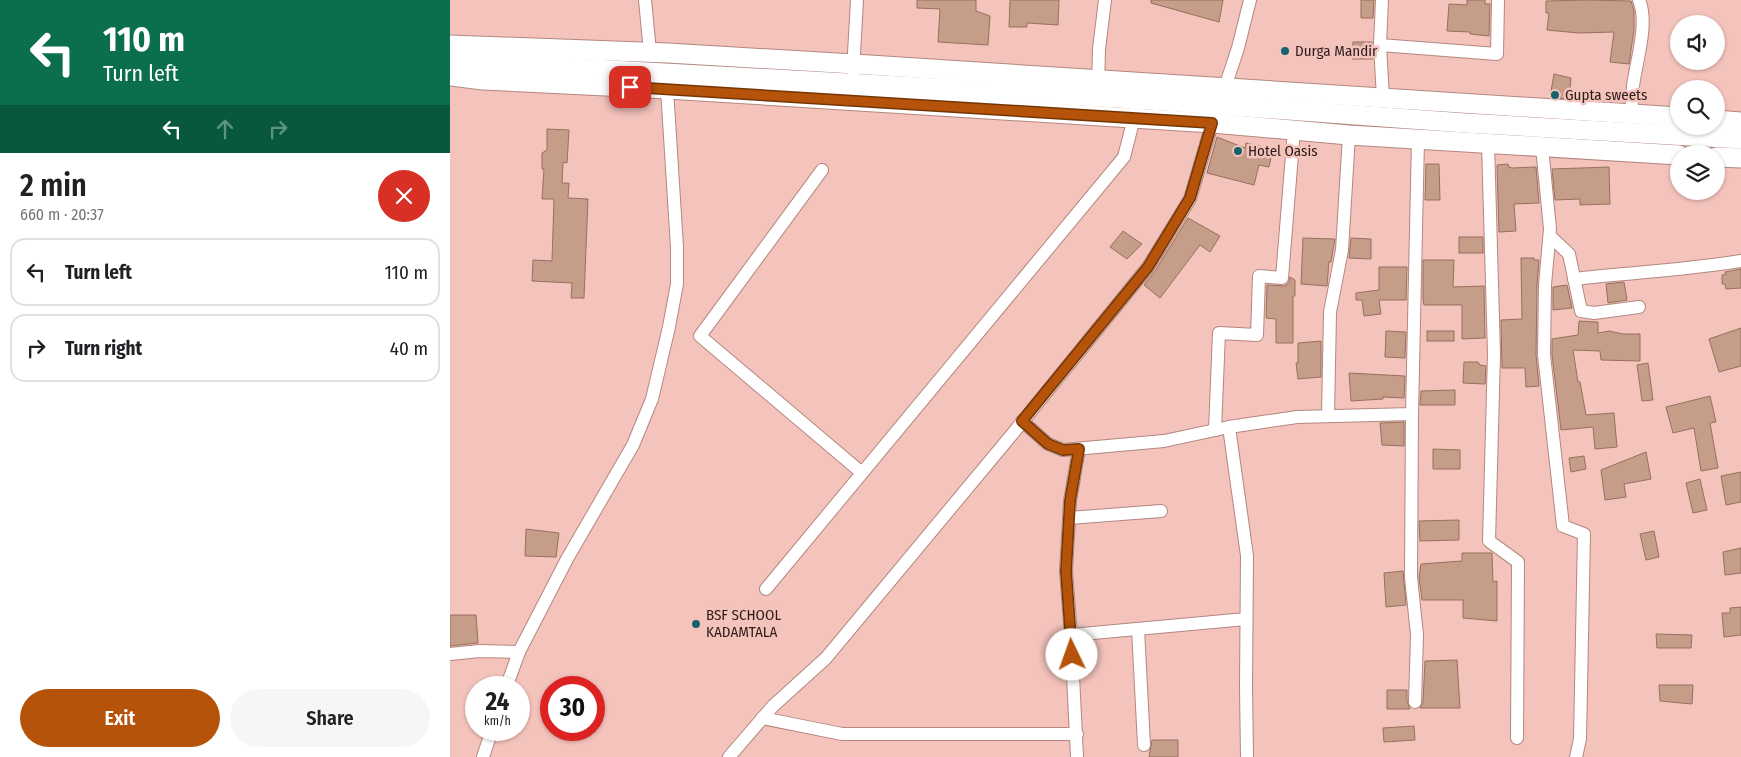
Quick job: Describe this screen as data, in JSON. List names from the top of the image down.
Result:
{
  "places": [
    "Durga Mandir",
    "Gupta sweets",
    "Hotel Oasis",
    "BSF SCHOOL KADAMTALA"
  ],
  "page": {
    "turn": ["110 m", "Turn left"],
    "heading": ["2 min", "660 m · 20:37"],
    "list": [
      {
        "name": "Turn left",
        "value": "110 m"
      },
      {
        "name": "Turn right",
        "value": "40 m"
      }
    ],
    "speed": "24 km/h",
    "limit": "30",
    "buttons": ["Exit", "Share"]
  }
}
